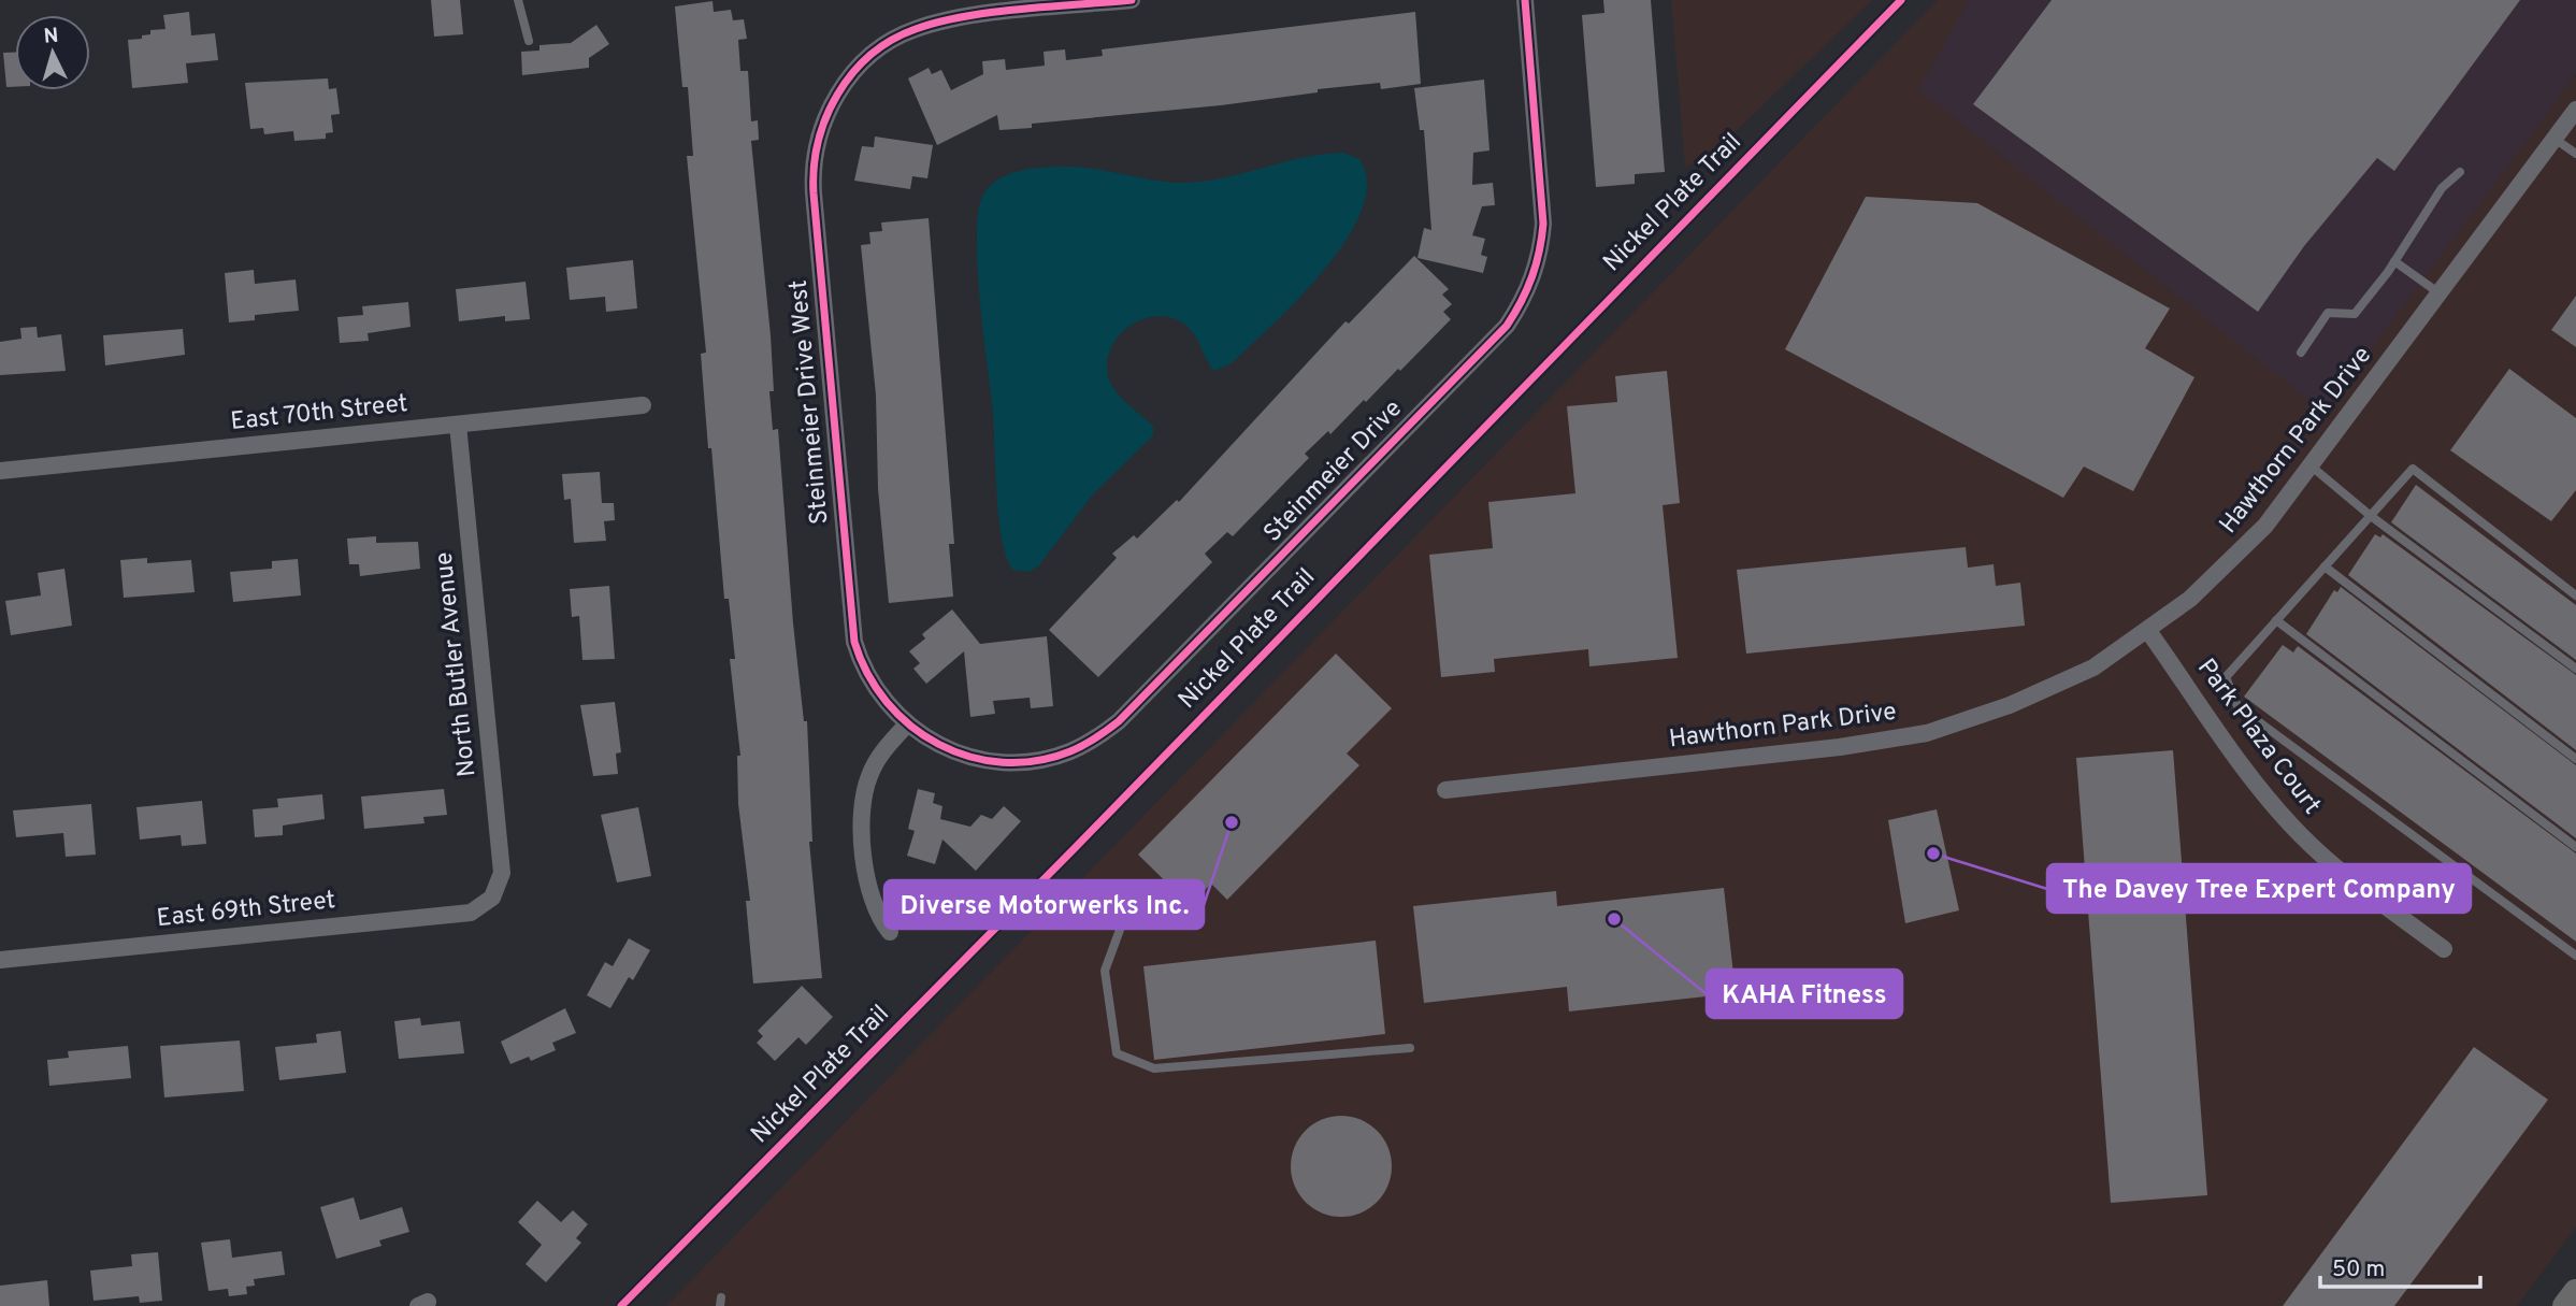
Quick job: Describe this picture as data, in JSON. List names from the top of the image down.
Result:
{
  "streets": {
    "street": [
      "Steinmeier Drive West",
      "East 70th Street",
      "Hawthorn Park Drive",
      "Steinmeier Drive",
      "North Butler Avenue",
      "Park Plaza Court",
      "East 69th Street"
    ],
    "cycle path": ["Nickel Plate Trail"]
  },
  "crossings": [
    ["Steinmeier Drive West", "Steinmeier Drive"],
    ["East 70th Street", "North Butler Avenue"],
    ["Hawthorn Park Drive", "Park Plaza Court"],
    ["North Butler Avenue", "East 69th Street"]
  ],
  "places": ["Diverse Motorwerks Inc.", "The Davey Tree Expert Company", "KAHA Fitness"],
  "scale_bar": "50 m",
  "north": "top"
}
